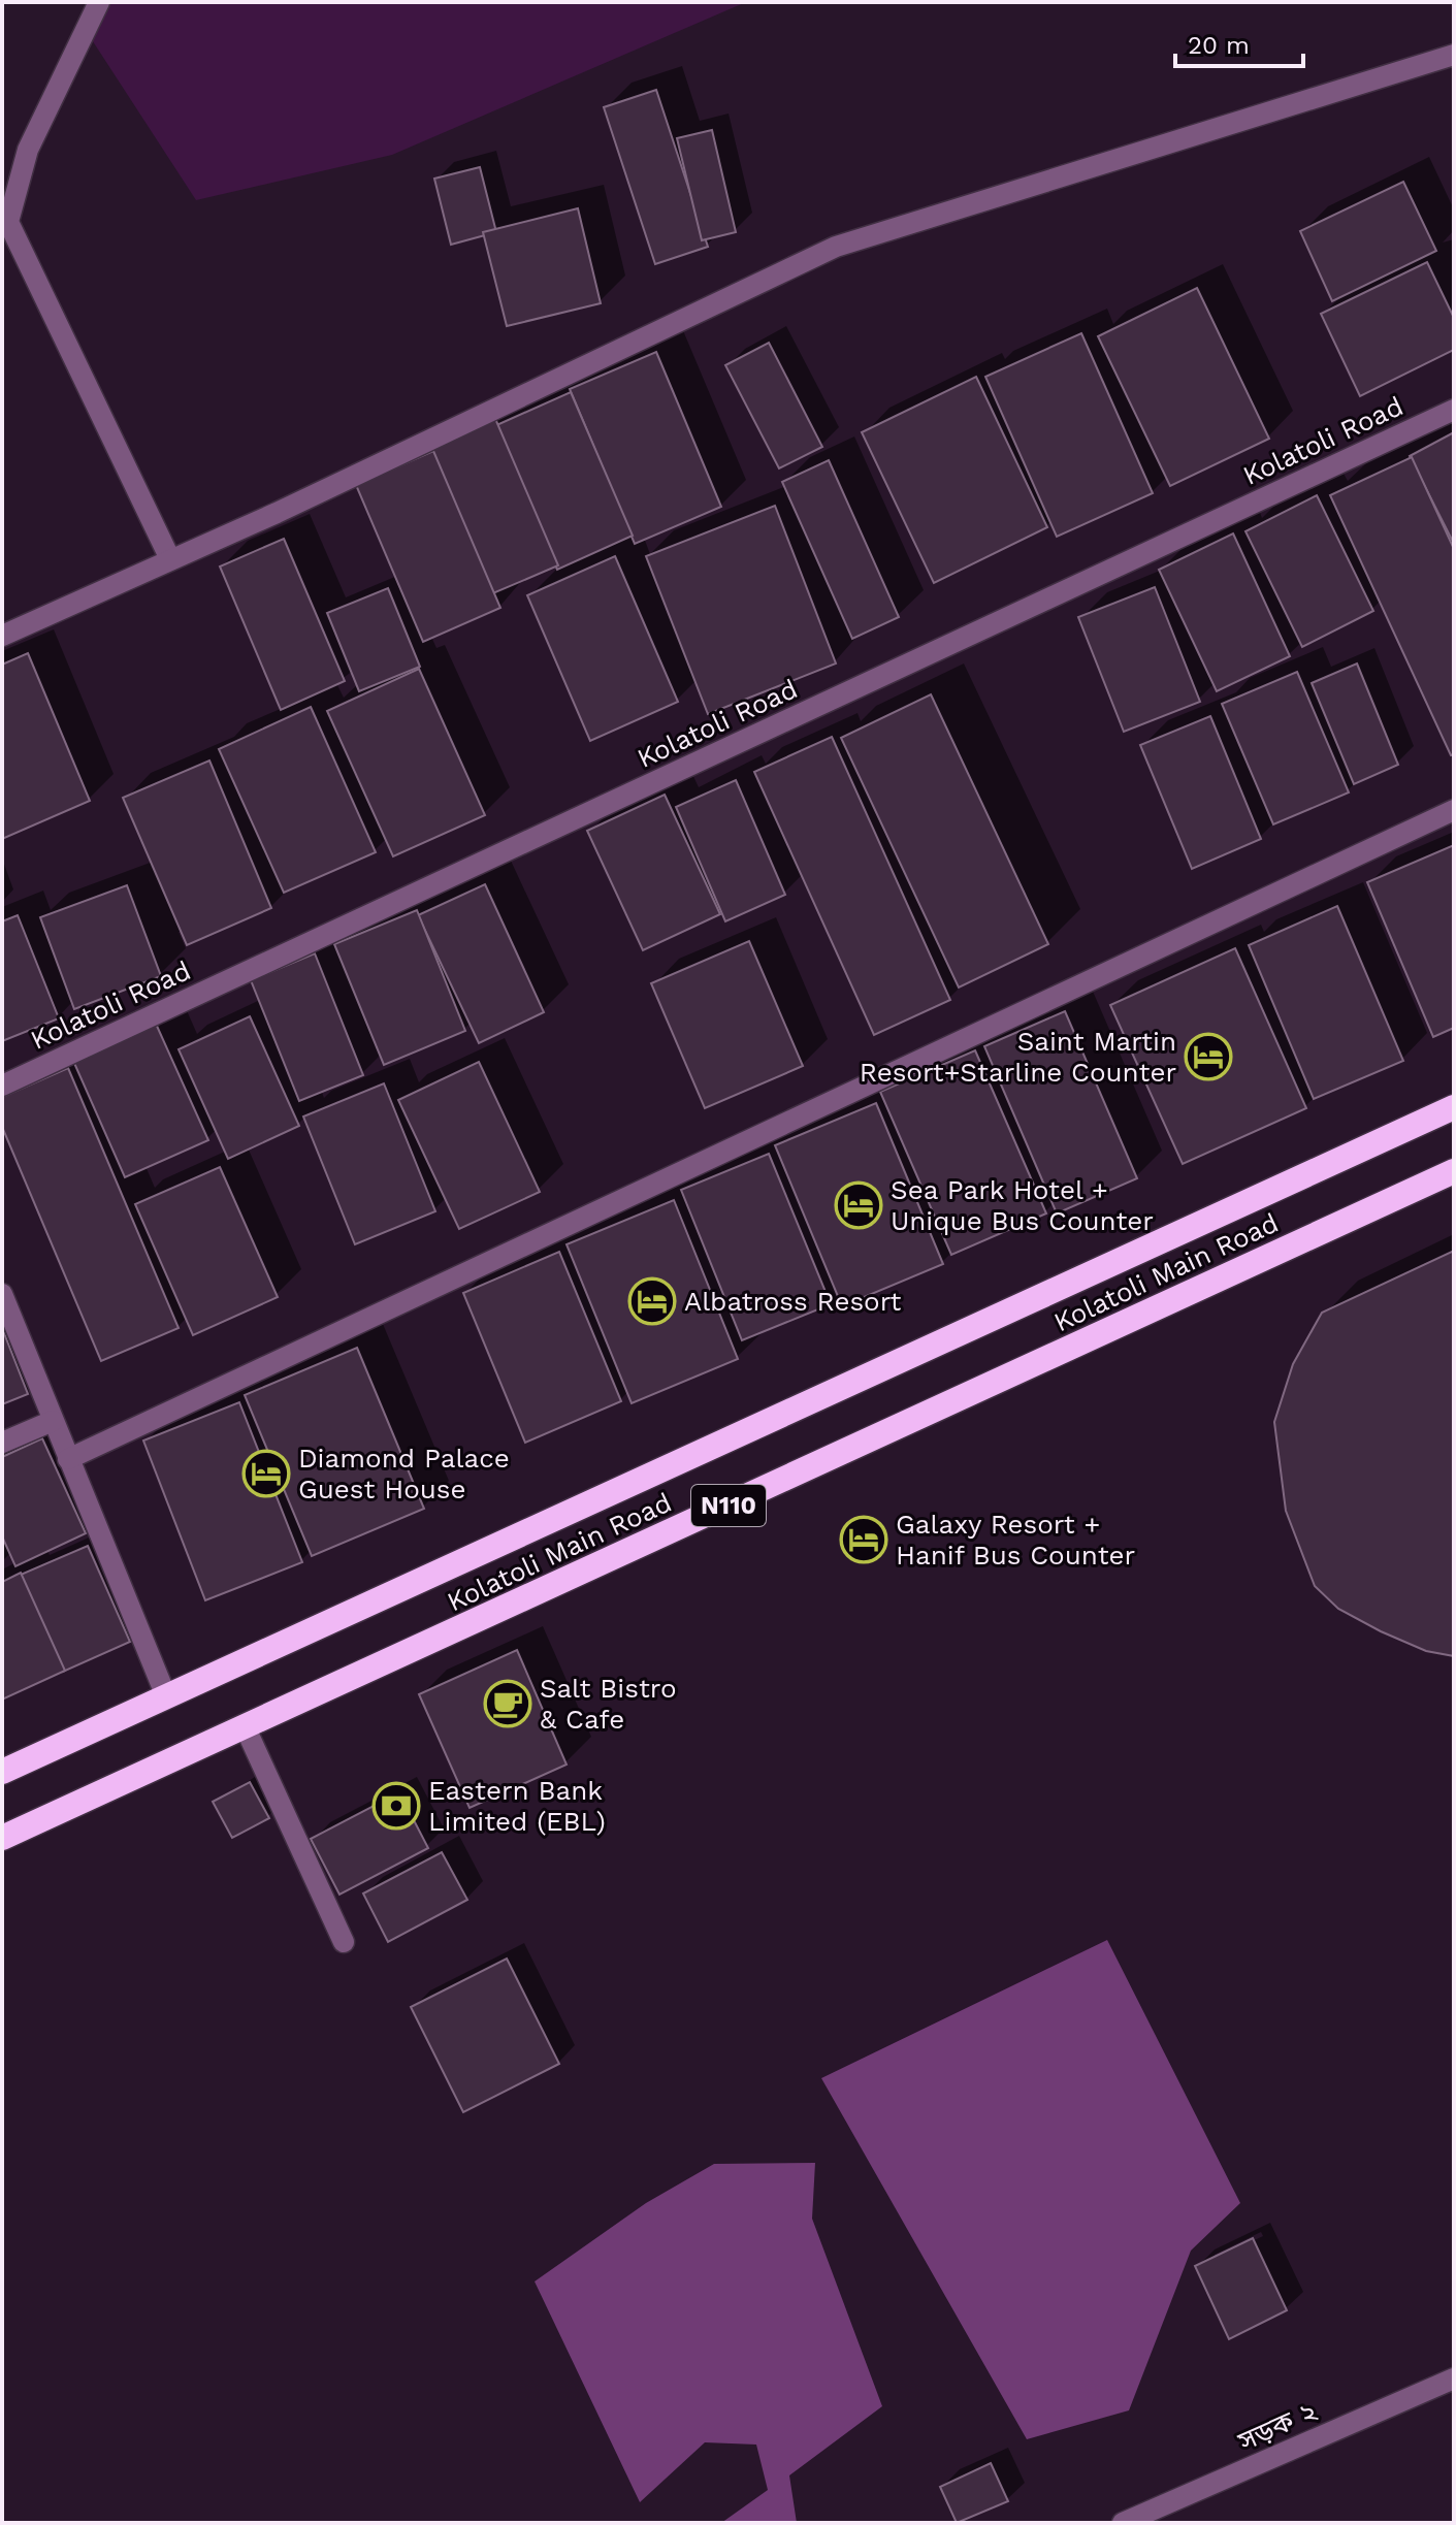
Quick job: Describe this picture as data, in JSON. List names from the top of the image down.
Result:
{
  "streets": {
    "highway": ["Kolatoli Main Road", "N110"],
    "street": ["Kolatoli Road", "সড়ক ২"]
  },
  "places": {
    "hotel": [
      "Saint Martin Resort+Starline Counter",
      "Sea Park Hotel + Unique Bus Counter",
      "Albatross Resort",
      "Diamond Palace Guest House",
      "Galaxy Resort + Hanif Bus Counter"
    ],
    "cafe": ["Salt Bistro & Cafe"],
    "bank": ["Eastern Bank Limited (EBL)"]
  },
  "scale_bar": "20 m"
}
